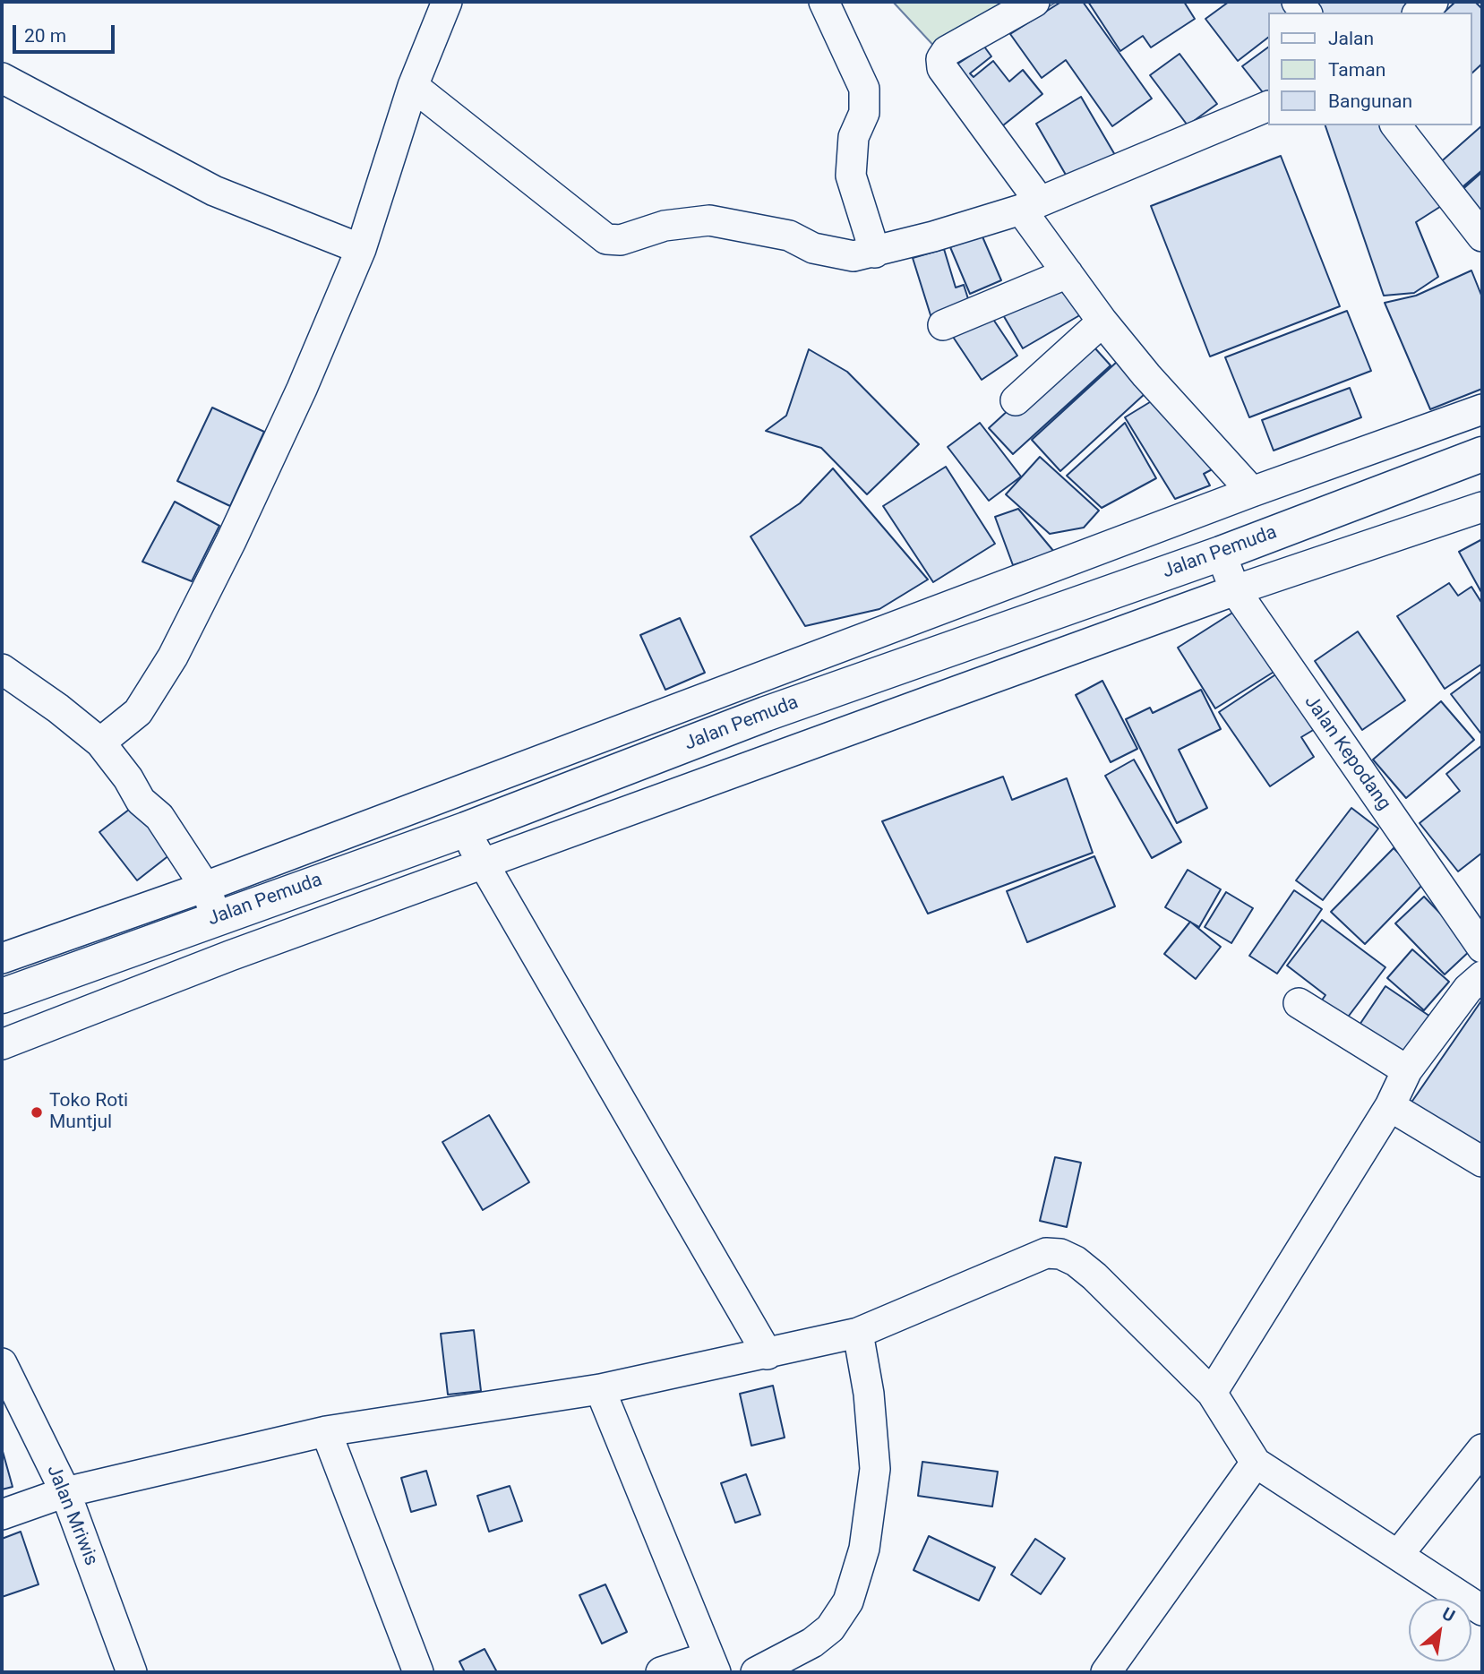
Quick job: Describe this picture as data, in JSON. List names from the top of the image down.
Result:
{
  "streets": {
    "main road": ["Jalan Pemuda"],
    "street": ["Jalan Kepodang", "Jalan Mriwis"]
  },
  "crossings": [
    ["Jalan Pemuda", "Jalan Kepodang"]
  ],
  "places": ["Toko Roti Muntjul"],
  "legend": ["Jalan", "Taman", "Bangunan"],
  "scale_bar": "20 m",
  "north": "top right"
}
